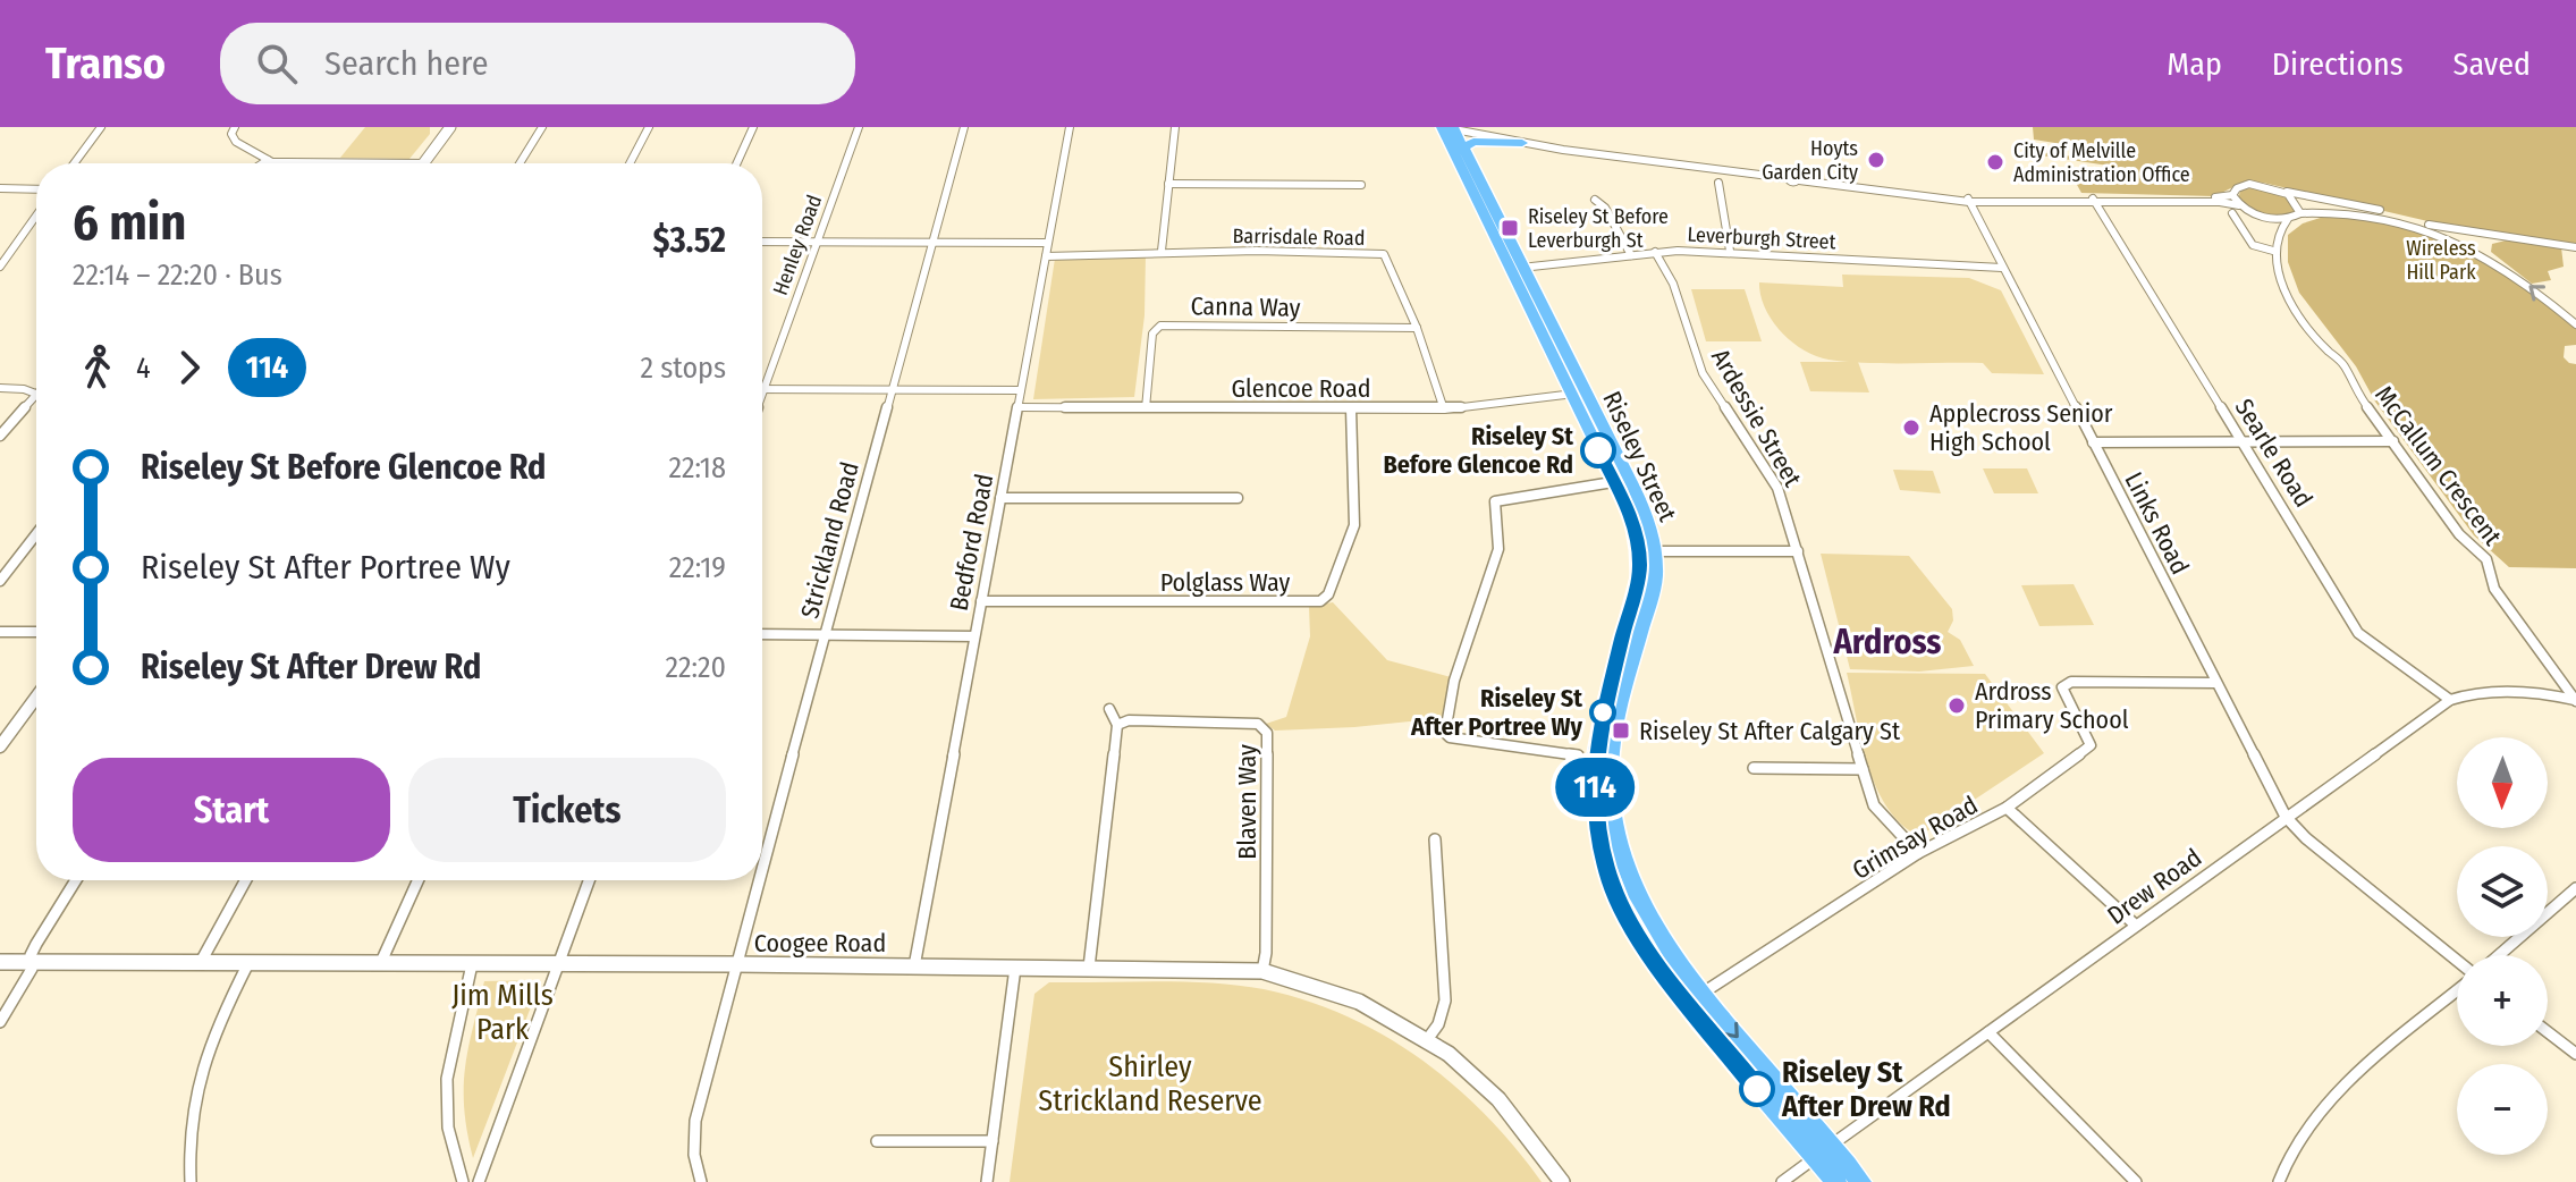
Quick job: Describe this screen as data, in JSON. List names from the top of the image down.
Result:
{
  "streets": {
    "highway": ["Riseley Street"],
    "street": [
      "Barrisdale Road",
      "Leverburgh Street",
      "Henley Road",
      "Canna Way",
      "Glencoe Road",
      "Ardessie Street",
      "Searle Road",
      "McCallum Crescent",
      "Links Road",
      "Strickland Road",
      "Bedford Road",
      "Polglass Way",
      "Blaven Way",
      "Grimsay Road",
      "Drew Road",
      "Coogee Road"
    ]
  },
  "crossings": [
    ["Barrisdale Road", "Canna Way"],
    ["Barrisdale Road", "Glencoe Road"],
    ["Barrisdale Road", "Bedford Road"],
    ["Leverburgh Street", "Ardessie Street"],
    ["Leverburgh Street", "Riseley Street"],
    ["Leverburgh Street", "Links Road"],
    ["Canna Way", "Glencoe Road"],
    ["Glencoe Road", "Riseley Street"],
    ["Glencoe Road", "Bedford Road"],
    ["Glencoe Road", "Polglass Way"],
    ["Ardessie Street", "Grimsay Road"],
    ["Searle Road", "Drew Road"],
    ["Riseley Street", "Grimsay Road"],
    ["Riseley Street", "Drew Road"],
    ["McCallum Crescent", "Drew Road"],
    ["Links Road", "Grimsay Road"],
    ["Links Road", "Drew Road"],
    ["Strickland Road", "Coogee Road"],
    ["Bedford Road", "Polglass Way"],
    ["Bedford Road", "Coogee Road"],
    ["Blaven Way", "Coogee Road"]
  ],
  "districts": ["Ardross"],
  "parks": ["Wireless Hill Park", "Jim Mills Park", "Shirley Strickland Reserve"],
  "places": {
    "other": [
      "Hoyts Garden City",
      "City of Melville Administration Office",
      "Applecross Senior High School",
      "Riseley St Before Glencoe Rd",
      "Ardross Primary School",
      "Riseley St After Portree Wy",
      "Riseley St After Drew Rd"
    ],
    "transit": ["Riseley St Before Leverburgh St", "Riseley St After Calgary St"]
  },
  "lines": ["bus line 114"],
  "north": "bottom",
  "page": {
    "header": "Transo",
    "search": "Search here",
    "nav": ["Map", "Directions", "Saved"],
    "on_map": "114",
    "heading": ["6 min", "22:14 – 22:20 · Bus", "$3.52"],
    "legs": ["4", "114", "2 stops"],
    "list": [
      {
        "name": "Riseley St Before Glencoe Rd",
        "value": "22:18"
      },
      {
        "name": "Riseley St After Portree Wy",
        "value": "22:19"
      },
      {
        "name": "Riseley St After Drew Rd",
        "value": "22:20"
      }
    ],
    "map_buttons": ["+", "−"],
    "buttons": ["Start", "Tickets"]
  }
}
